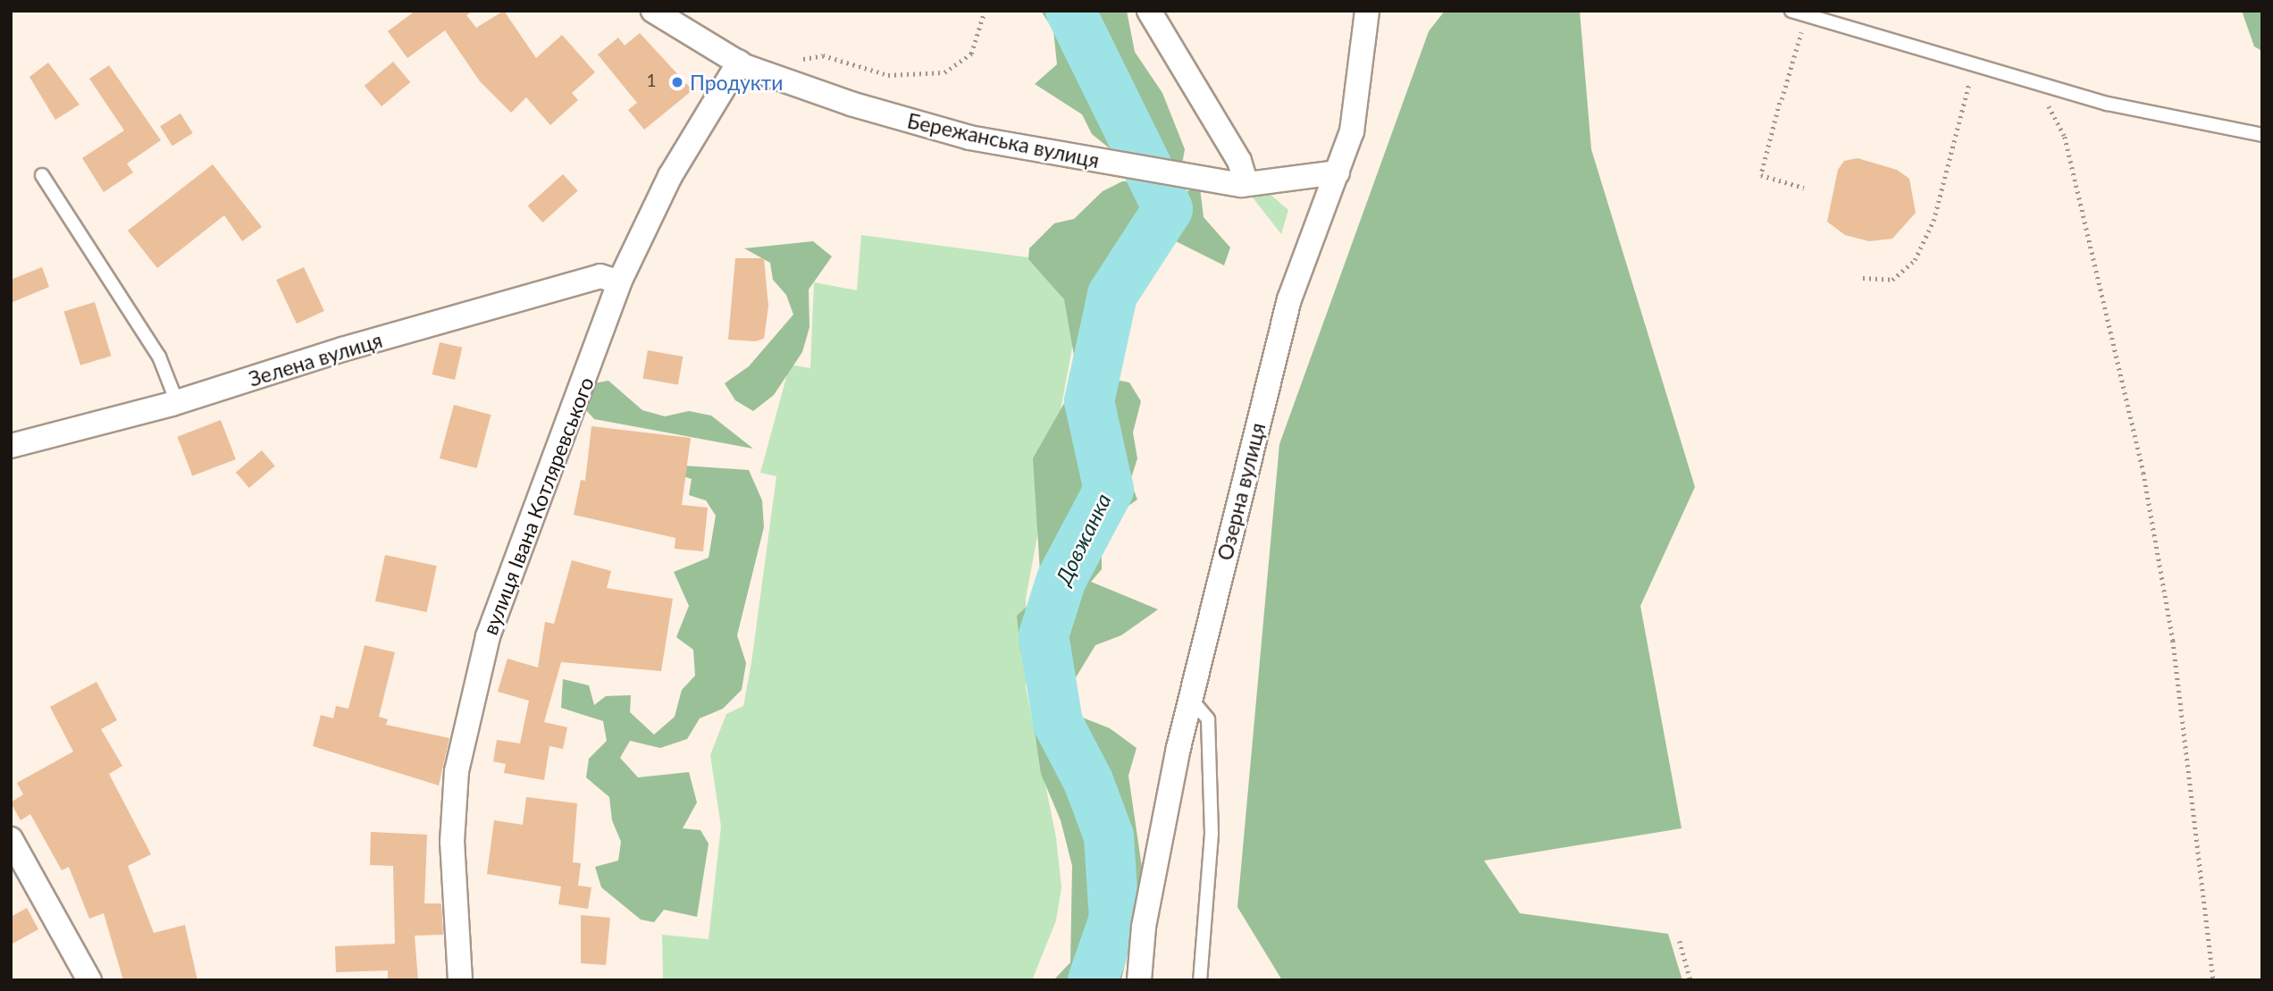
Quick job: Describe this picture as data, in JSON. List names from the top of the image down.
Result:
{
  "streets": {
    "street": [
      "Бережанська вулиця",
      "Зелена вулиця",
      "Озерна вулиця",
      "вулиця Івана Котляревського"
    ]
  },
  "crossings": [
    ["Бережанська вулиця", "Озерна вулиця"],
    ["Бережанська вулиця", "вулиця Івана Котляревського"],
    ["Зелена вулиця", "вулиця Івана Котляревського"]
  ],
  "water": ["Довжанка"],
  "places": ["Продукти"],
  "house_numbers": ["1"]
}
